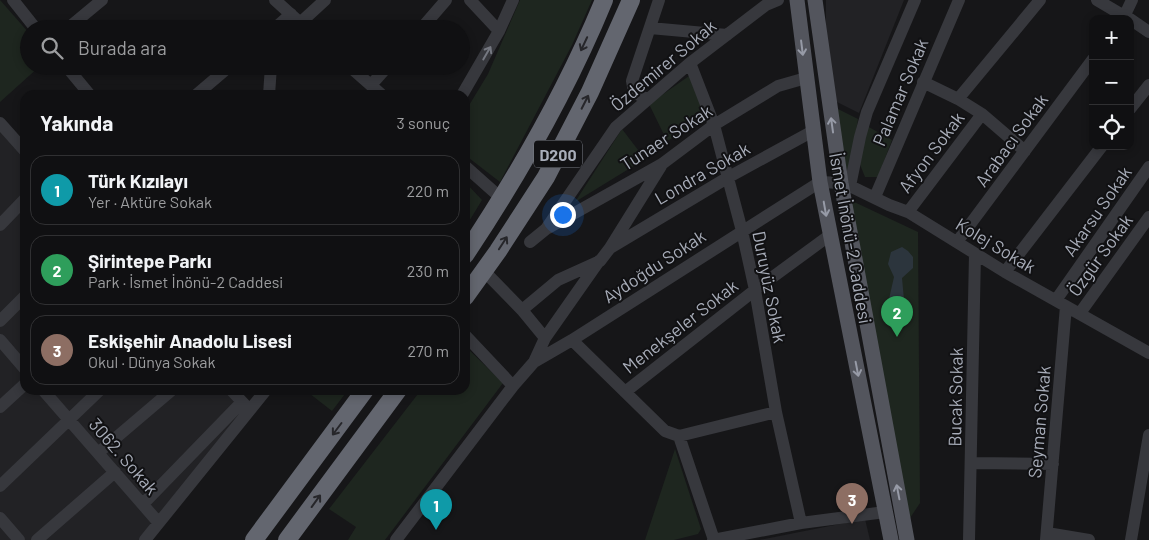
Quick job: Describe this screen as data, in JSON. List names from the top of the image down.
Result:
{
  "streets": {
    "highway": ["D200"],
    "main road": ["İsmet İnönü-2 Caddesi"],
    "street": [
      "Özdemirer Sokak",
      "Palamar Sokak",
      "Tunaer Sokak",
      "Arabacı Sokak",
      "Afyon Sokak",
      "Londra Sokak",
      "Akarsu Sokak",
      "Kolej Sokak",
      "Özgür Sokak",
      "Aydoğdu Sokak",
      "Duruyüz Sokak",
      "Menekşeler Sokak",
      "Bucak Sokak",
      "Seyman Sokak",
      "3062. Sokak"
    ]
  },
  "crossings": [
    ["Özdemirer Sokak", "Tunaer Sokak"],
    ["Özdemirer Sokak", "Duruyüz Sokak"],
    ["Palamar Sokak", "Kolej Sokak"],
    ["Tunaer Sokak", "Londra Sokak"],
    ["Tunaer Sokak", "İsmet İnönü-2 Caddesi"],
    ["Tunaer Sokak", "Duruyüz Sokak"],
    ["Arabacı Sokak", "Kolej Sokak"],
    ["Afyon Sokak", "Kolej Sokak"],
    ["Londra Sokak", "İsmet İnönü-2 Caddesi"],
    ["Londra Sokak", "Duruyüz Sokak"],
    ["Akarsu Sokak", "Kolej Sokak"],
    ["Akarsu Sokak", "Seyman Sokak"],
    ["İsmet İnönü-2 Caddesi", "Kolej Sokak"],
    ["İsmet İnönü-2 Caddesi", "Aydoğdu Sokak"],
    ["İsmet İnönü-2 Caddesi", "Menekşeler Sokak"],
    ["Kolej Sokak", "Özgür Sokak"],
    ["Kolej Sokak", "Aydoğdu Sokak"],
    ["Kolej Sokak", "Bucak Sokak"],
    ["Kolej Sokak", "Seyman Sokak"],
    ["Aydoğdu Sokak", "Duruyüz Sokak"],
    ["Duruyüz Sokak", "Menekşeler Sokak"]
  ],
  "page": {
    "map_buttons": ["+", "−"],
    "search": "Burada ara",
    "heading": ["Yakında", "3 sonuç"],
    "list": [
      {
        "mark": "1",
        "name": "Türk Kızılayı",
        "note": "Yer · Aktüre Sokak",
        "value": "220 m"
      },
      {
        "mark": "2",
        "name": "Şirintepe Parkı",
        "note": "Park · İsmet İnönü-2 Caddesi",
        "value": "230 m"
      },
      {
        "mark": "3",
        "name": "Eskişehir Anadolu Lisesi",
        "note": "Okul · Dünya Sokak",
        "value": "270 m"
      }
    ],
    "pins": ["2", "3", "1"]
  }
}
